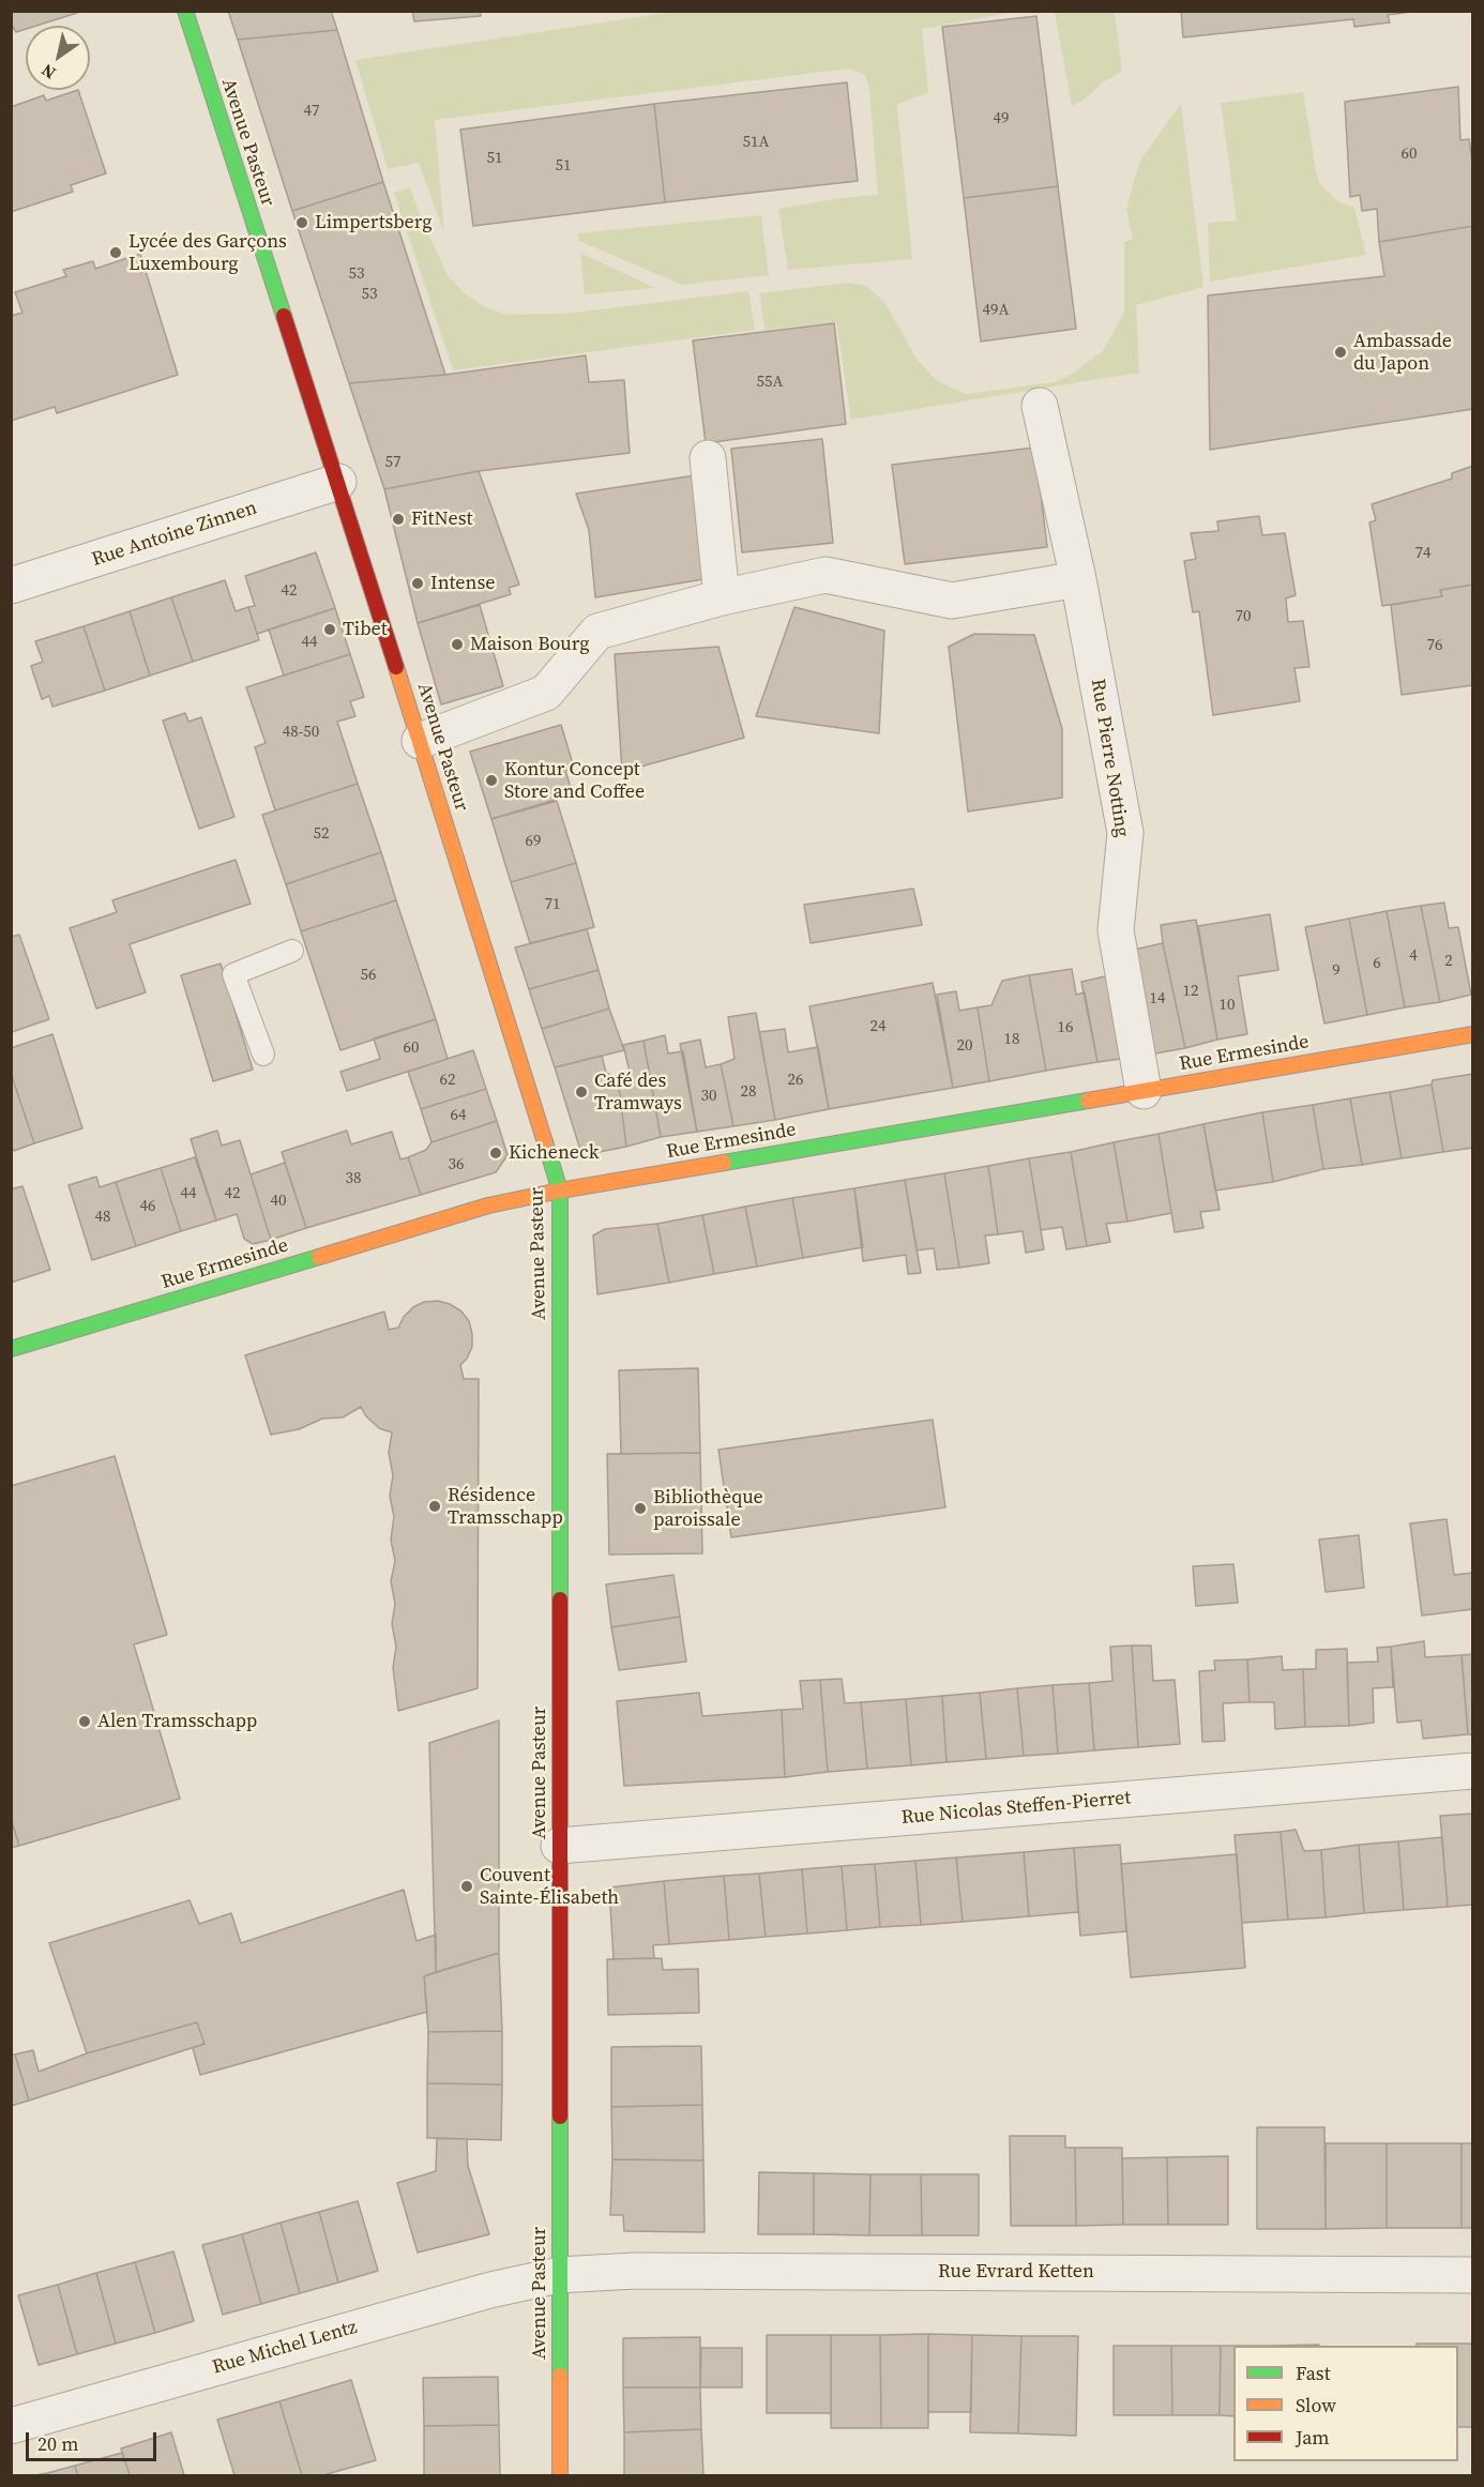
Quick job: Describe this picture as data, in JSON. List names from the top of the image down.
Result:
{
  "streets": {
    "street": [
      "Avenue Pasteur",
      "Rue Antoine Zinnen",
      "Rue Pierre Notting",
      "Rue Ermesinde",
      "Rue Nicolas Steffen-Pierret",
      "Rue Evrard Ketten",
      "Rue Michel Lentz"
    ]
  },
  "crossings": [
    ["Avenue Pasteur", "Rue Antoine Zinnen"],
    ["Avenue Pasteur", "Rue Ermesinde"],
    ["Avenue Pasteur", "Rue Nicolas Steffen-Pierret"],
    ["Avenue Pasteur", "Rue Evrard Ketten"],
    ["Avenue Pasteur", "Rue Michel Lentz"],
    ["Rue Pierre Notting", "Rue Ermesinde"],
    ["Rue Evrard Ketten", "Rue Michel Lentz"]
  ],
  "places": [
    "Limpertsberg",
    "Lycée des Garçons Luxembourg",
    "Ambassade du Japon",
    "FitNest",
    "Intense",
    "Tibet",
    "Maison Bourg",
    "Kontur Concept Store and Coffee",
    "Café des Tramways",
    "Kicheneck",
    "Résidence Tramsschapp",
    "Bibliothèque paroissale",
    "Alen Tramsschapp",
    "Couvent Sainte-Élisabeth"
  ],
  "house_numbers": [
    "47",
    "49",
    "51A",
    "60",
    "51",
    "51",
    "53",
    "53",
    "49A",
    "55A",
    "57",
    "74",
    "42",
    "70",
    "44",
    "76",
    "48-50",
    "52",
    "69",
    "71",
    "4",
    "2",
    "6",
    "9",
    "56",
    "12",
    "14",
    "10",
    "24",
    "16",
    "18",
    "20",
    "60",
    "62",
    "26",
    "28",
    "30",
    "64",
    "36",
    "38",
    "44",
    "42",
    "40",
    "46",
    "48"
  ],
  "legend": ["Fast", "Slow", "Jam"],
  "scale_bar": "20 m",
  "north": "bottom left"
}
